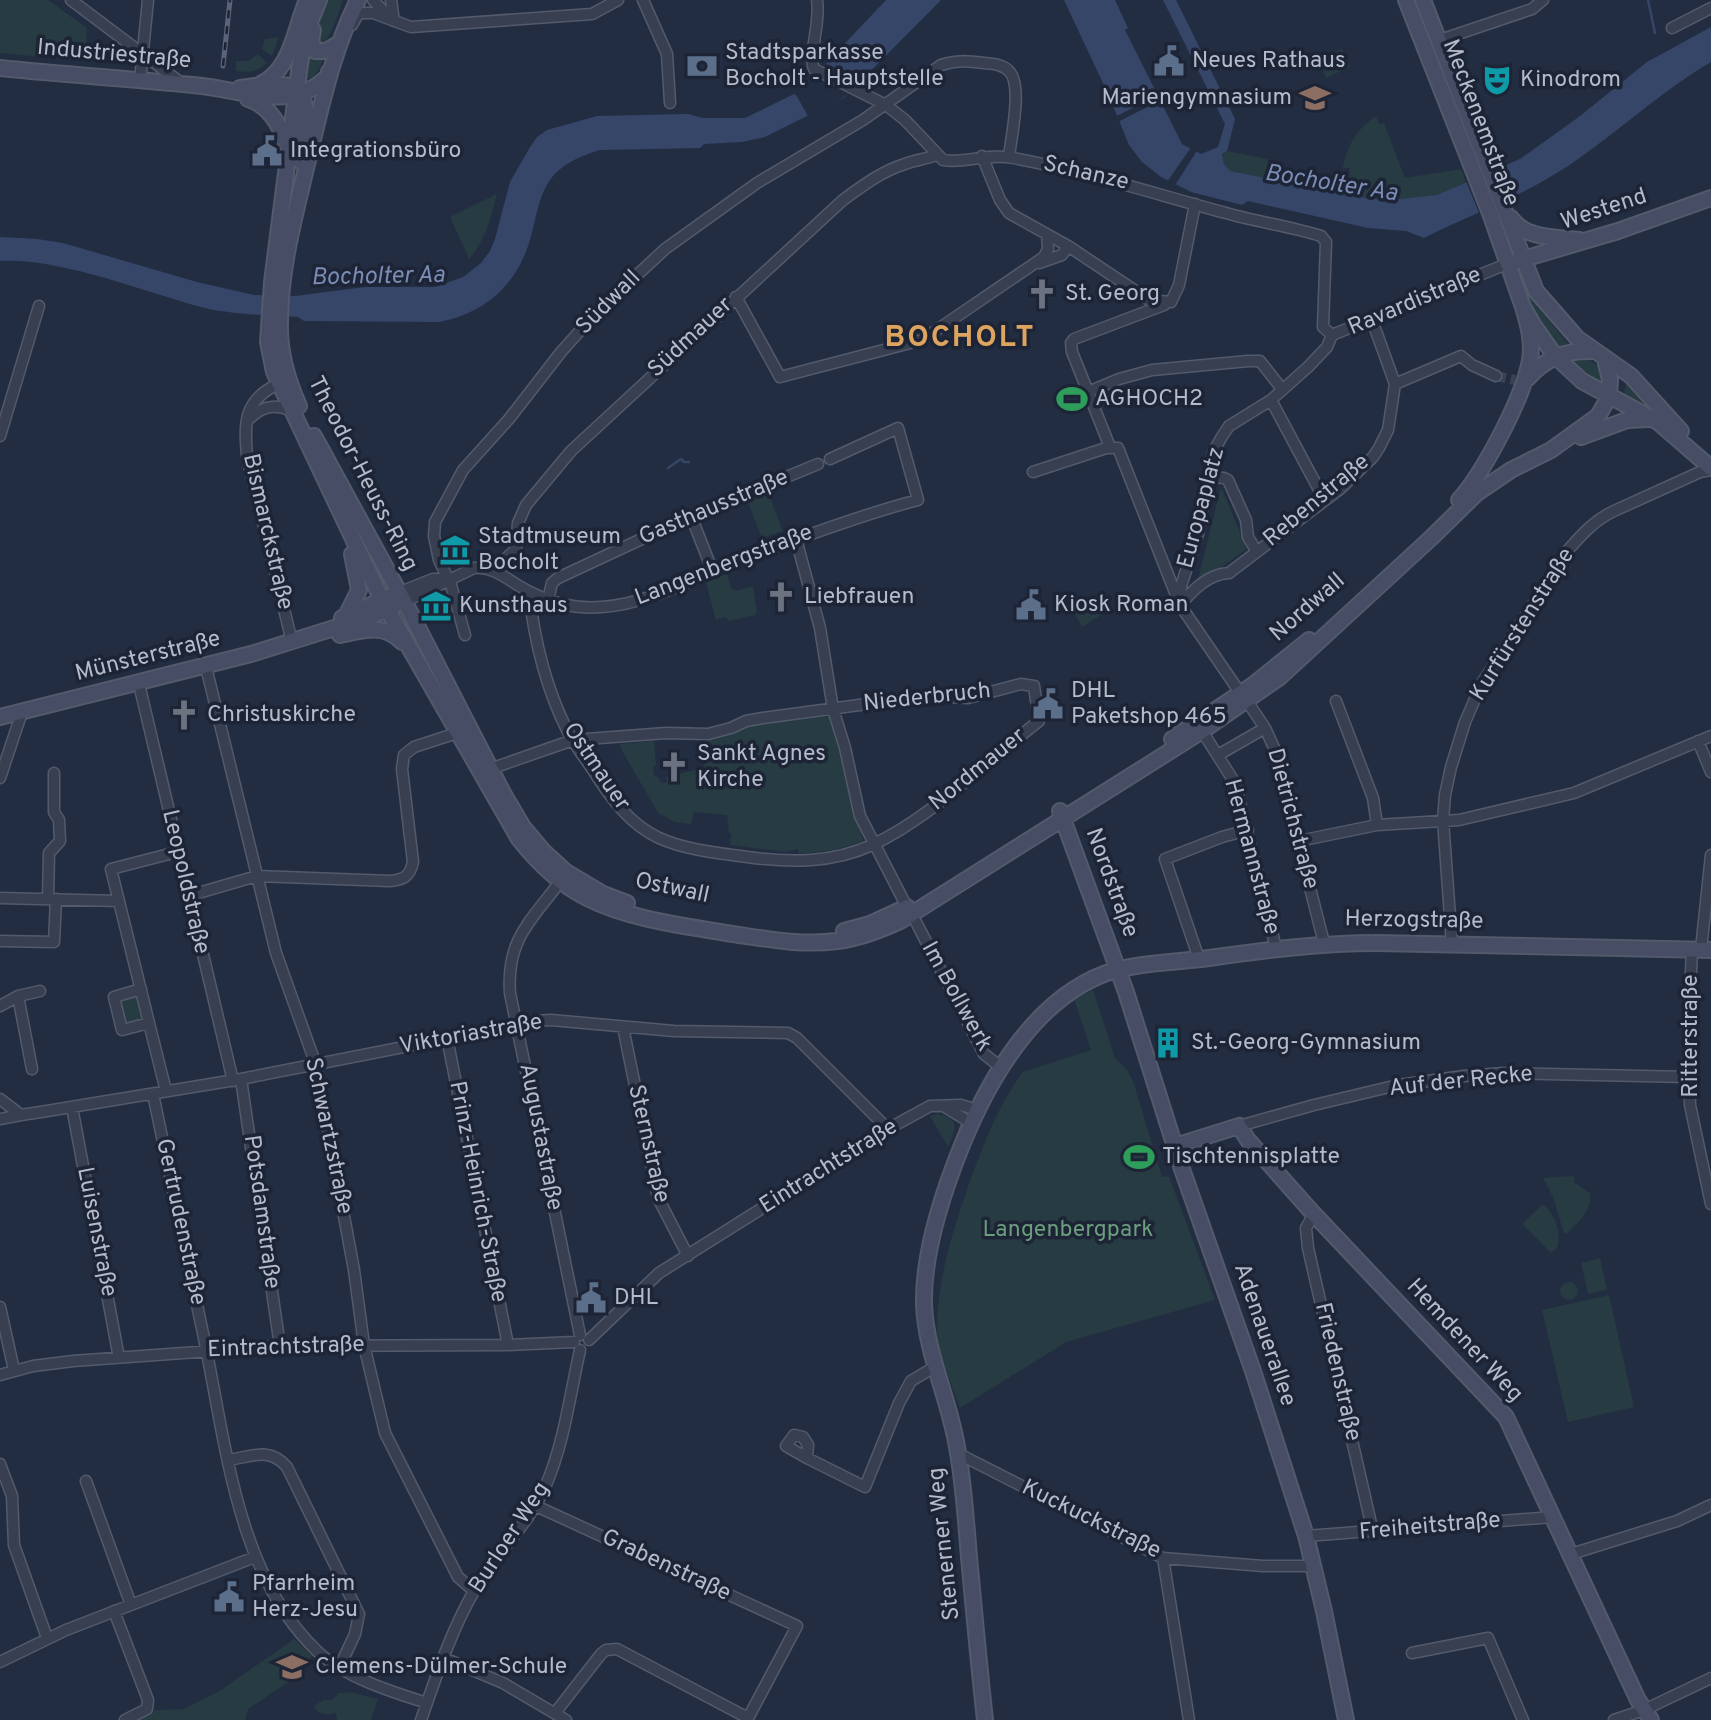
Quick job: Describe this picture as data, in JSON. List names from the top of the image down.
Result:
{
  "streets": {
    "main road": [
      "Industriestraße",
      "Meckenemstraße",
      "Westend",
      "Theodor-Heuss-Ring",
      "Nordwall",
      "Münsterstraße",
      "Nordstraße",
      "Ostwall",
      "Herzogstraße",
      "Adenauerallee",
      "Hemdener Weg",
      "Stenerner Weg"
    ],
    "street": [
      "Schanze",
      "Ravardistraße",
      "Südwall",
      "Südmauer",
      "Rebenstraße",
      "Gasthausstraße",
      "Europaplatz",
      "Bismarckstraße",
      "Langenbergstraße",
      "Kurfürstenstraße",
      "Niederbruch",
      "Ostmauer",
      "Nordmauer",
      "Dietrichstraße",
      "Hermannstraße",
      "Leopoldstraße",
      "Im Bollwerk",
      "Viktoriastraße",
      "Ritterstraße",
      "Auf der Recke",
      "Schwartzstraße",
      "Augustastraße",
      "Sternstraße",
      "Eintrachtstraße",
      "Prinz-Heinrich-Straße",
      "Potsdamstraße",
      "Gertrudenstraße",
      "Luisenstraße",
      "Friedenstraße",
      "Kuckuckstraße",
      "Freiheitstraße",
      "Burloer Weg",
      "Grabenstraße"
    ]
  },
  "crossings": [
    ["Meckenemstraße", "Westend"],
    ["Meckenemstraße", "Ravardistraße"],
    ["Schanze", "Ravardistraße"],
    ["Schanze", "Südwall"],
    ["Schanze", "Südmauer"],
    ["Westend", "Ravardistraße"],
    ["Ravardistraße", "Rebenstraße"],
    ["Ravardistraße", "Europaplatz"],
    ["Südmauer", "Langenbergstraße"],
    ["Theodor-Heuss-Ring", "Bismarckstraße"],
    ["Theodor-Heuss-Ring", "Münsterstraße"],
    ["Theodor-Heuss-Ring", "Ostwall"],
    ["Rebenstraße", "Europaplatz"],
    ["Rebenstraße", "Dietrichstraße"],
    ["Gasthausstraße", "Langenbergstraße"],
    ["Europaplatz", "Dietrichstraße"],
    ["Bismarckstraße", "Münsterstraße"],
    ["Langenbergstraße", "Ostmauer"],
    ["Langenbergstraße", "Im Bollwerk"],
    ["Nordwall", "Dietrichstraße"],
    ["Nordwall", "Hermannstraße"],
    ["Nordwall", "Nordstraße"],
    ["Nordwall", "Ostwall"],
    ["Kurfürstenstraße", "Herzogstraße"],
    ["Münsterstraße", "Leopoldstraße"],
    ["Münsterstraße", "Ostwall"],
    ["Münsterstraße", "Schwartzstraße"],
    ["Niederbruch", "Ostmauer"],
    ["Niederbruch", "Nordmauer"],
    ["Niederbruch", "Ostwall"],
    ["Niederbruch", "Im Bollwerk"],
    ["Ostmauer", "Nordmauer"],
    ["Ostmauer", "Im Bollwerk"],
    ["Nordmauer", "Im Bollwerk"],
    ["Dietrichstraße", "Herzogstraße"],
    ["Hermannstraße", "Herzogstraße"],
    ["Leopoldstraße", "Viktoriastraße"],
    ["Leopoldstraße", "Potsdamstraße"],
    ["Nordstraße", "Ostwall"],
    ["Nordstraße", "Herzogstraße"],
    ["Nordstraße", "Adenauerallee"],
    ["Nordstraße", "Stenerner Weg"],
    ["Ostwall", "Im Bollwerk"],
    ["Ostwall", "Augustastraße"],
    ["Herzogstraße", "Ritterstraße"],
    ["Herzogstraße", "Adenauerallee"],
    ["Herzogstraße", "Stenerner Weg"],
    ["Im Bollwerk", "Stenerner Weg"],
    ["Viktoriastraße", "Schwartzstraße"],
    ["Viktoriastraße", "Augustastraße"],
    ["Viktoriastraße", "Sternstraße"],
    ["Viktoriastraße", "Eintrachtstraße"],
    ["Viktoriastraße", "Prinz-Heinrich-Straße"],
    ["Viktoriastraße", "Potsdamstraße"],
    ["Viktoriastraße", "Gertrudenstraße"],
    ["Viktoriastraße", "Luisenstraße"],
    ["Ritterstraße", "Auf der Recke"],
    ["Auf der Recke", "Hemdener Weg"],
    ["Schwartzstraße", "Eintrachtstraße"],
    ["Schwartzstraße", "Burloer Weg"],
    ["Augustastraße", "Eintrachtstraße"],
    ["Augustastraße", "Burloer Weg"],
    ["Sternstraße", "Eintrachtstraße"],
    ["Eintrachtstraße", "Prinz-Heinrich-Straße"],
    ["Eintrachtstraße", "Potsdamstraße"],
    ["Eintrachtstraße", "Gertrudenstraße"],
    ["Eintrachtstraße", "Luisenstraße"],
    ["Eintrachtstraße", "Burloer Weg"],
    ["Eintrachtstraße", "Stenerner Weg"],
    ["Gertrudenstraße", "Burloer Weg"],
    ["Adenauerallee", "Kuckuckstraße"],
    ["Adenauerallee", "Freiheitstraße"],
    ["Adenauerallee", "Stenerner Weg"],
    ["Hemdener Weg", "Friedenstraße"],
    ["Hemdener Weg", "Freiheitstraße"],
    ["Friedenstraße", "Freiheitstraße"],
    ["Kuckuckstraße", "Stenerner Weg"],
    ["Burloer Weg", "Grabenstraße"]
  ],
  "districts": ["BOCHOLT"],
  "water": ["Bocholter Aa"],
  "parks": ["Langenbergpark"],
  "places": {
    "public building": [
      "Neues Rathaus",
      "Integrationsbüro",
      "Kiosk Roman",
      "DHL Paketshop 465",
      "DHL",
      "Pfarrheim Herz-Jesu"
    ],
    "bank": ["Stadtsparkasse Bocholt - Hauptstelle"],
    "theatre": ["Kinodrom"],
    "school or university": ["Mariengymnasium", "Clemens-Dülmer-Schule"],
    "church": [
      "St. Georg",
      "Liebfrauen",
      "Christuskirche",
      "Sankt Agnes Kirche"
    ],
    "sports": ["AGHOCH2", "Tischtennisplatte"],
    "museum": ["Stadtmuseum Bocholt", "Kunsthaus"],
    "building": ["St.-Georg-Gymnasium"]
  }
}
